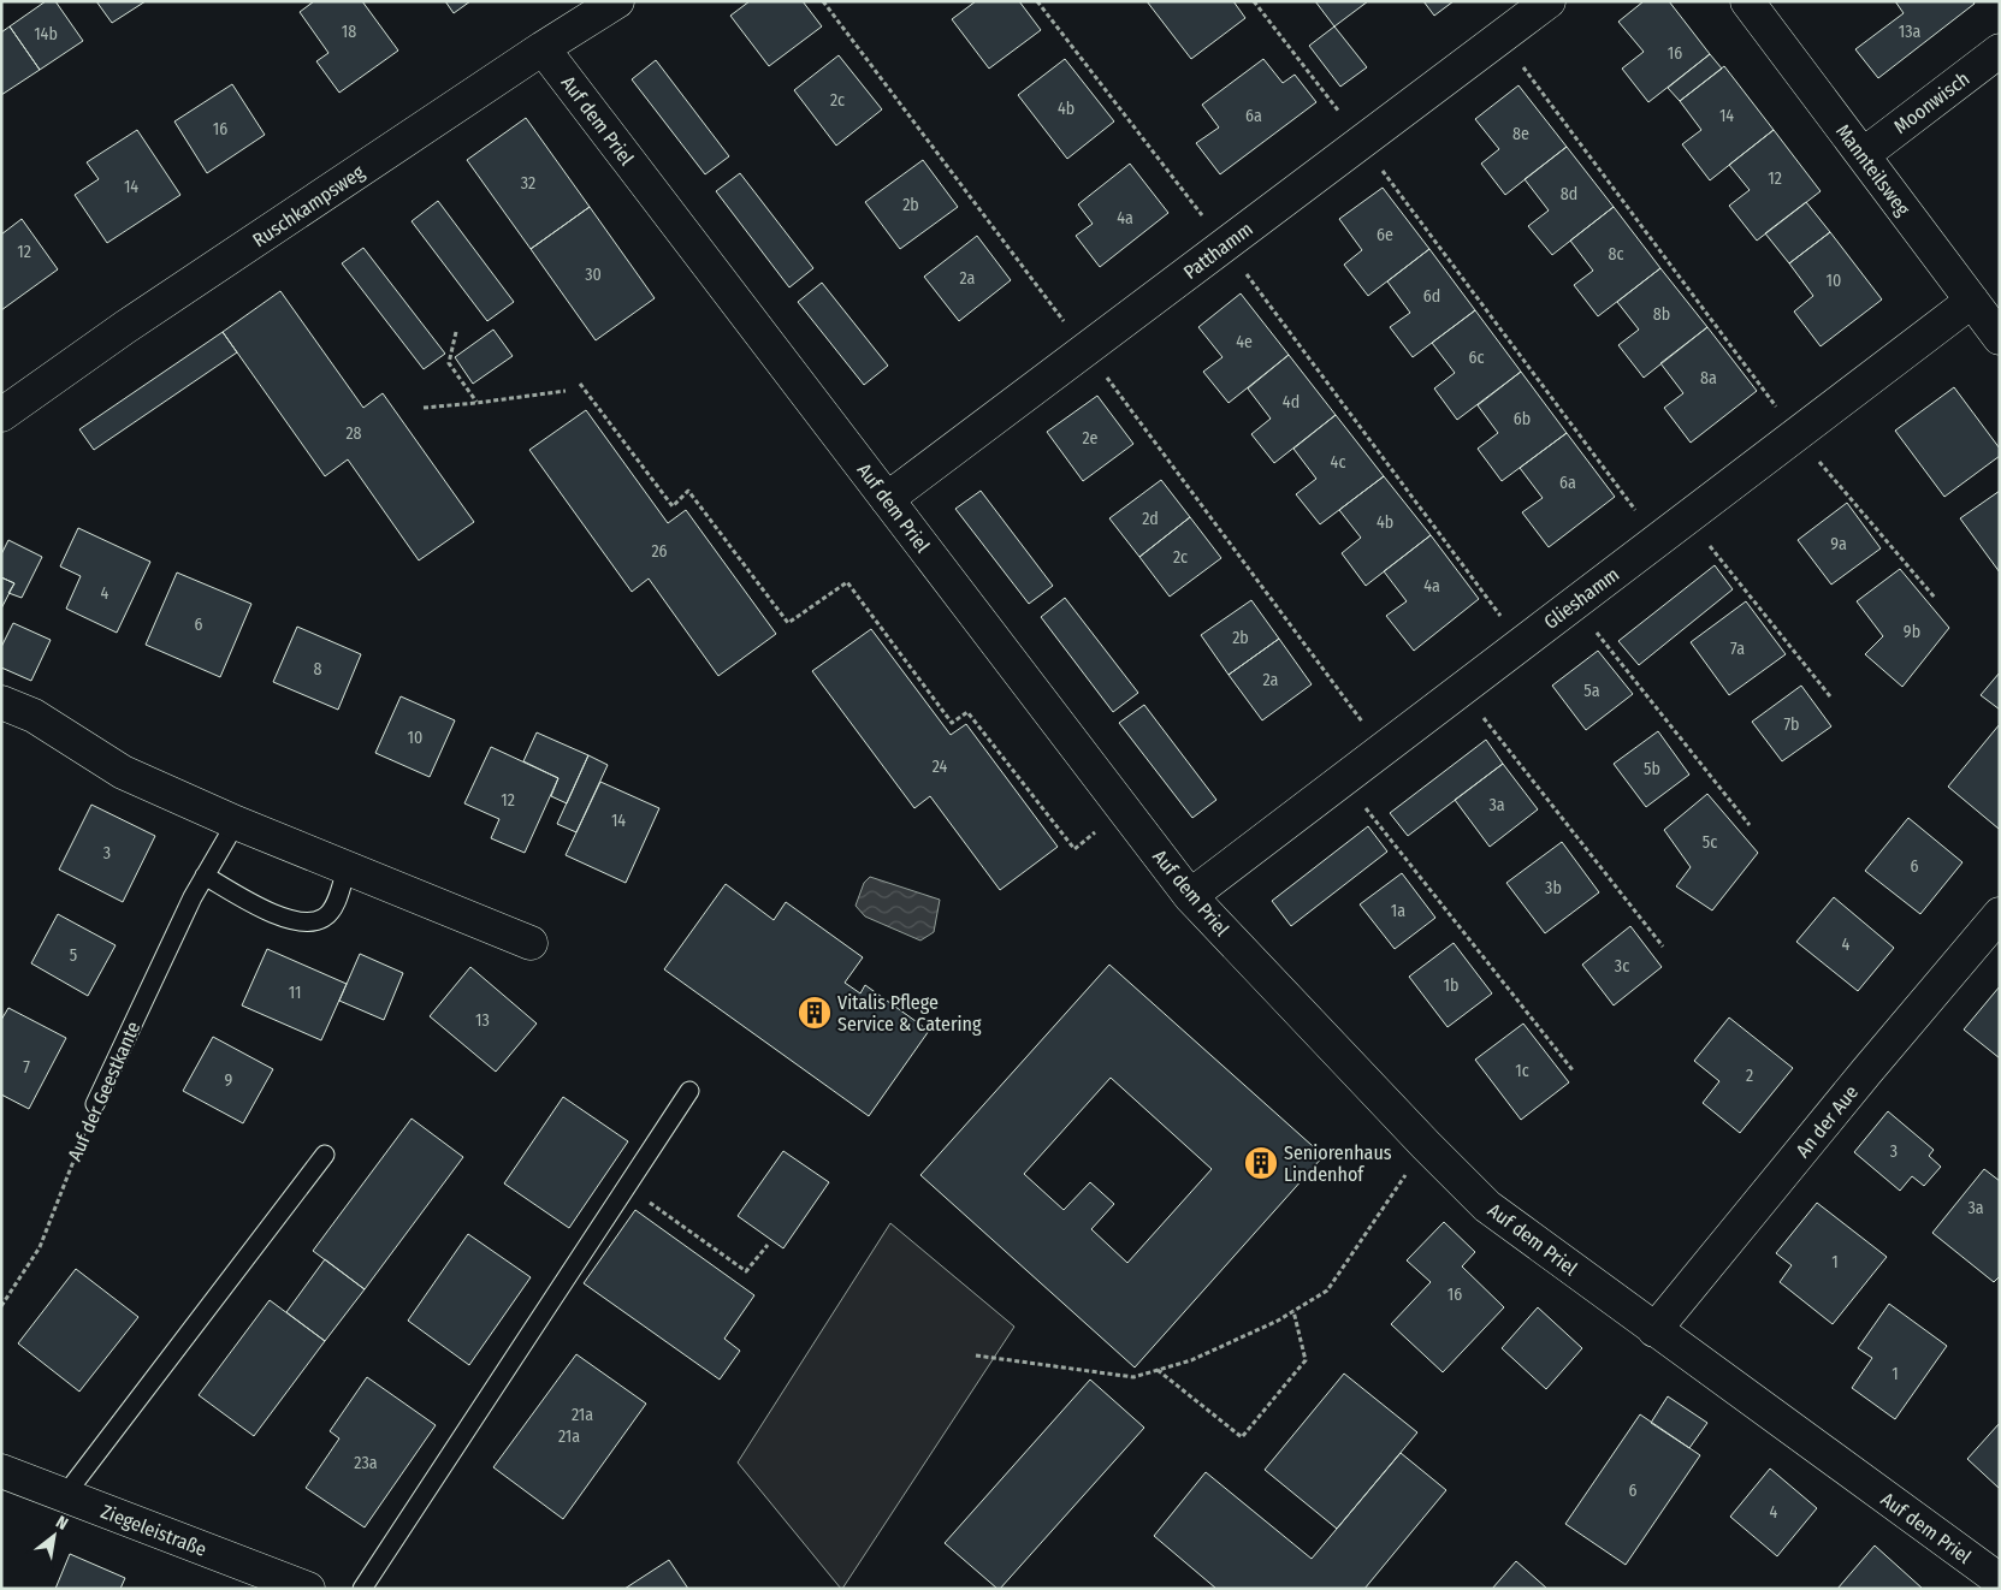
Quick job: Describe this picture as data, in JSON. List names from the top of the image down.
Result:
{
  "streets": {
    "street": [
      "Moonwisch",
      "Auf dem Priel",
      "Mannteilsweg",
      "Ruschkampsweg",
      "Patthamm",
      "Glieshamm",
      "An der Aue",
      "Ziegeleistraße"
    ],
    "lane": ["Auf der Geestkante"]
  },
  "crossings": [
    ["Moonwisch", "Mannteilsweg"],
    ["Auf dem Priel", "Ruschkampsweg"],
    ["Auf dem Priel", "Patthamm"],
    ["Auf dem Priel", "Glieshamm"],
    ["Auf dem Priel", "An der Aue"],
    ["Mannteilsweg", "Glieshamm"]
  ],
  "places": {
    "building": ["Vitalis Pflege Service & Catering", "Seniorenhaus Lindenhof"]
  },
  "house_numbers": [
    "18",
    "13a",
    "14b",
    "16",
    "2c",
    "4b",
    "6a",
    "14",
    "16",
    "8e",
    "12",
    "32",
    "14",
    "8d",
    "2b",
    "4a",
    "6e",
    "12",
    "8c",
    "30",
    "2a",
    "10",
    "6d",
    "8b",
    "4e",
    "6c",
    "8a",
    "4d",
    "6b",
    "28",
    "2e",
    "4c",
    "6a",
    "2d",
    "4b",
    "9a",
    "26",
    "2c",
    "4a",
    "4",
    "6",
    "9b",
    "2b",
    "7a",
    "8",
    "2a",
    "5a",
    "7b",
    "10",
    "24",
    "5b",
    "12",
    "3a",
    "14",
    "5c",
    "3",
    "6",
    "3b",
    "1a",
    "4",
    "5",
    "3c",
    "1b",
    "11",
    "13",
    "7",
    "1c",
    "2",
    "9",
    "3",
    "3a",
    "1",
    "16",
    "1",
    "21a",
    "21a",
    "23a",
    "6",
    "4"
  ],
  "north": "top right"
}
